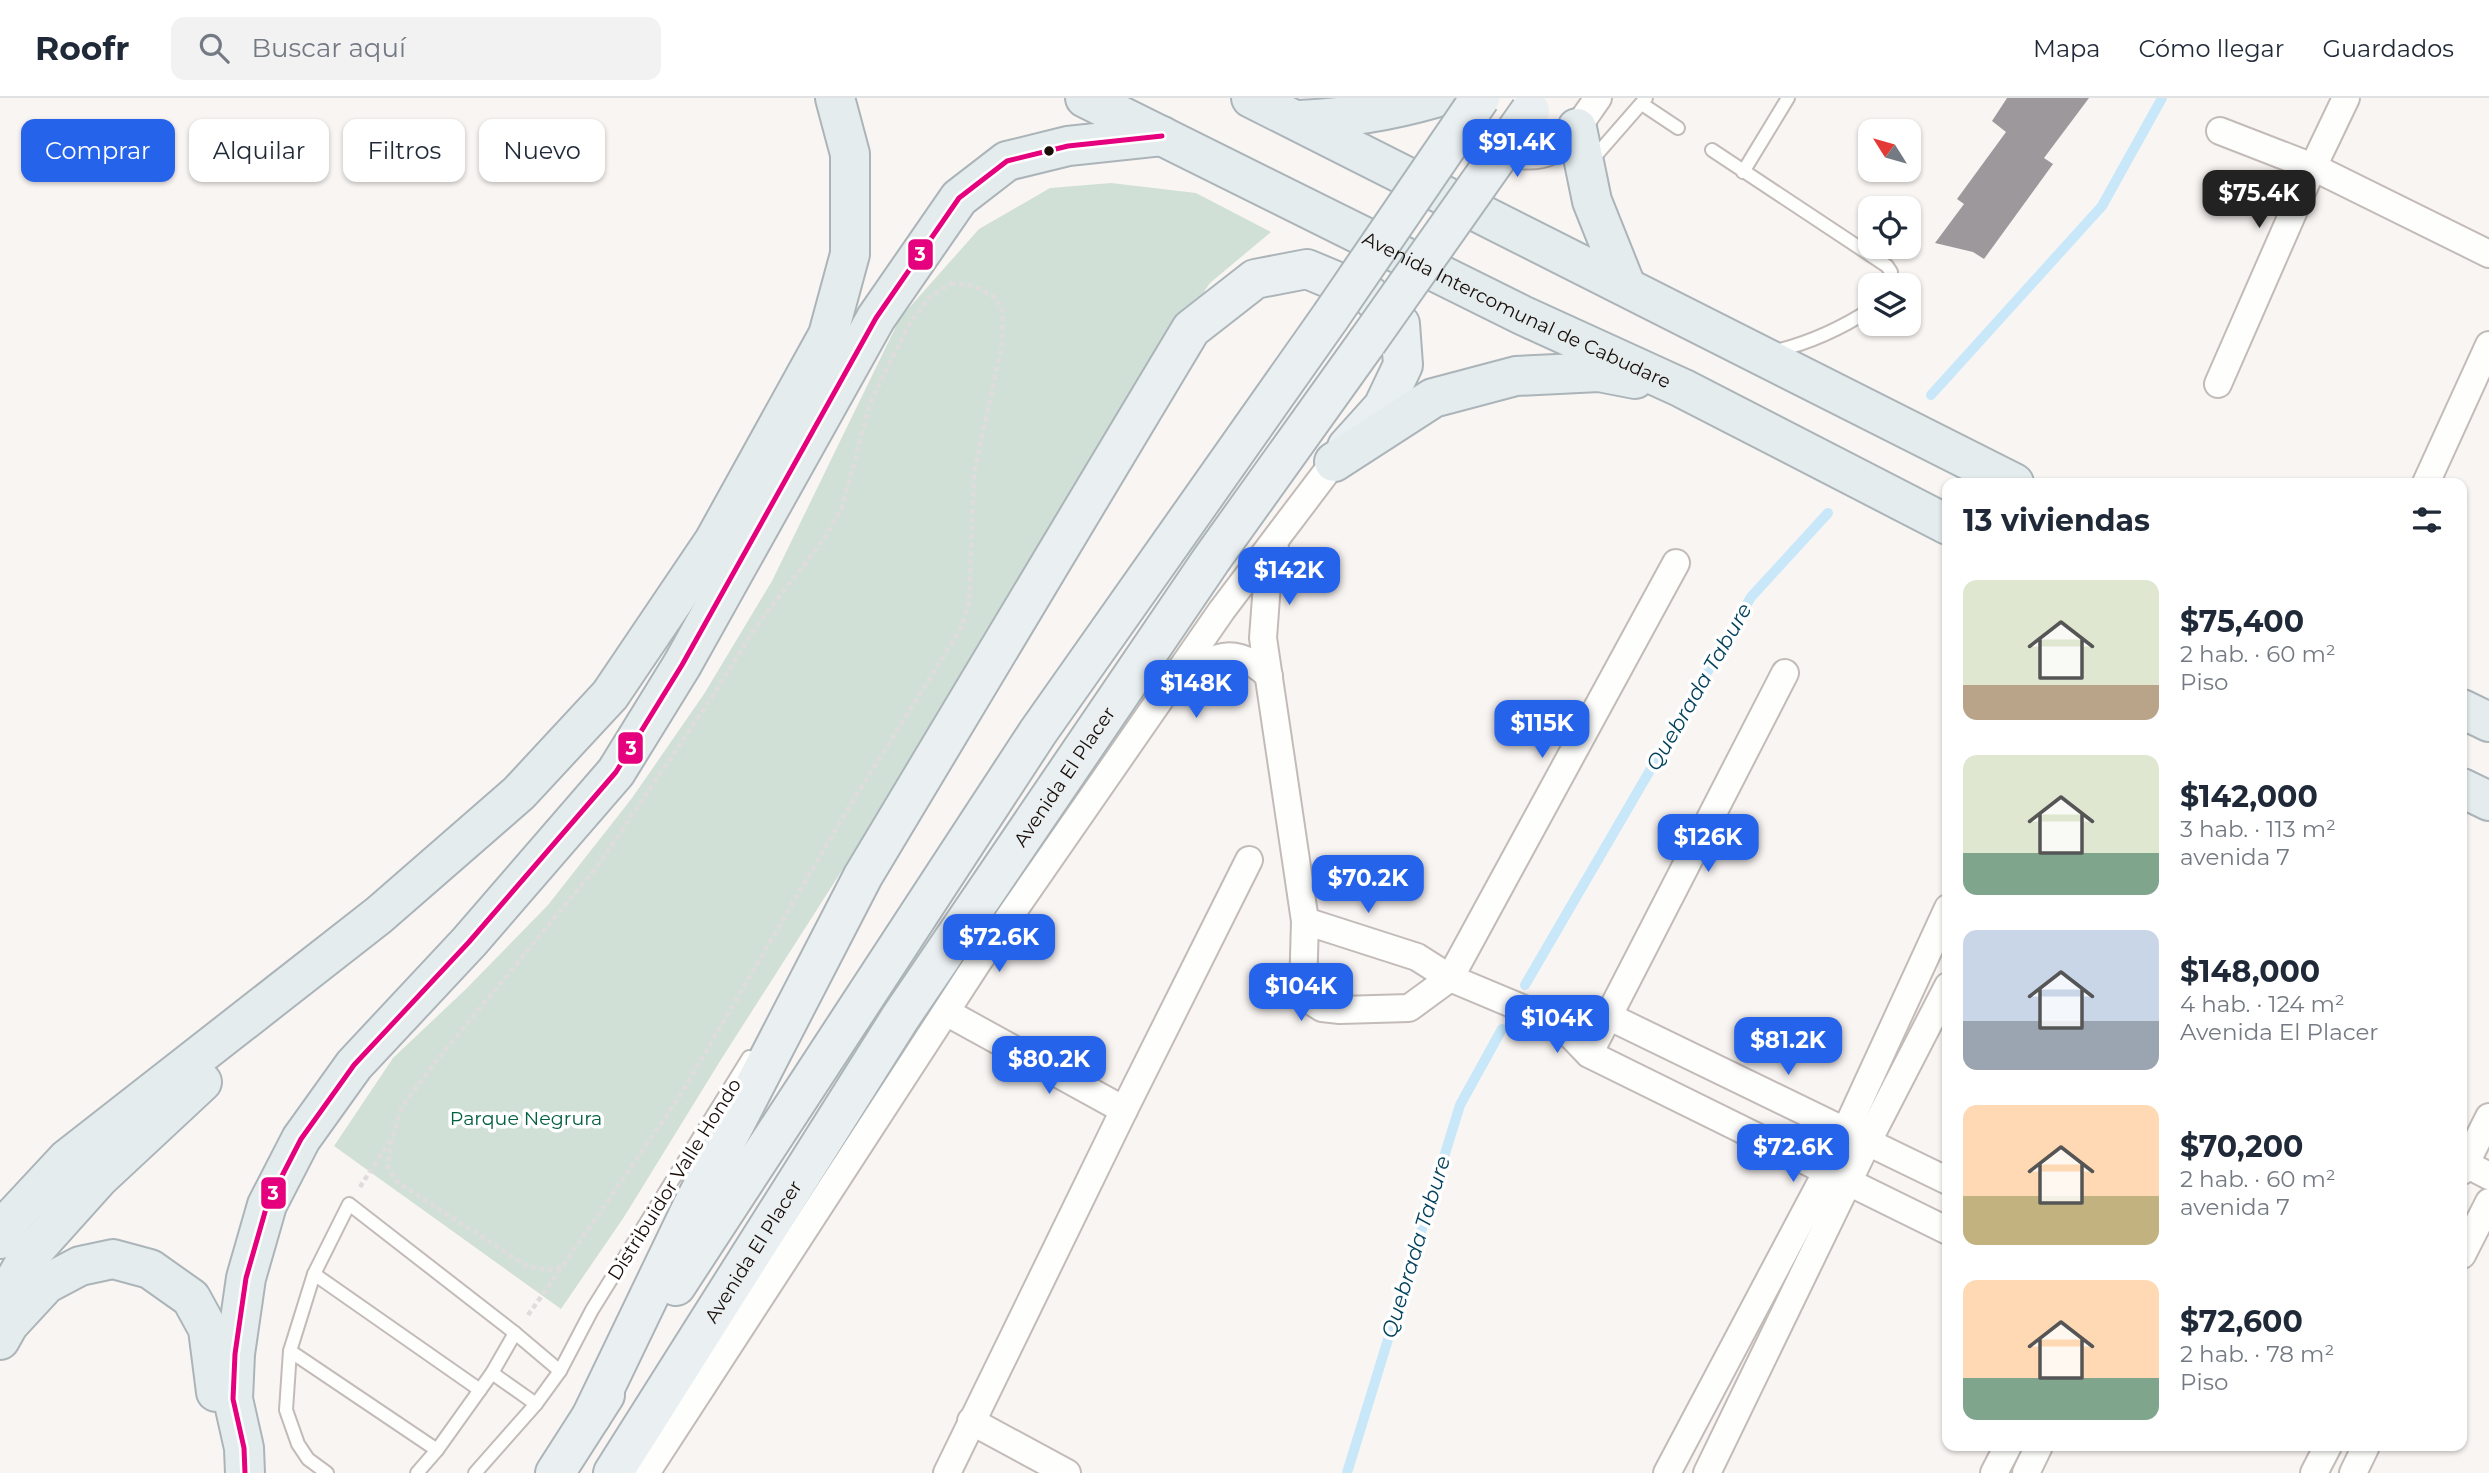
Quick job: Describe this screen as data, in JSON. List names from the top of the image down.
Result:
{
  "streets": {
    "highway": ["Avenida Intercomunal de Cabudare"],
    "main road": ["Avenida El Placer"],
    "lane": ["Distribuidor Valle Hondo"]
  },
  "water": ["Quebrada Tabure"],
  "parks": ["Parque Negrura"],
  "lines": ["transit line 3"],
  "north": "top left",
  "page": {
    "header": "Roofr",
    "search": "Buscar aquí",
    "nav": ["Mapa", "Cómo llegar", "Guardados"],
    "price": [
      "$91.4K",
      "$75.4K",
      "$142K",
      "$148K",
      "$115K",
      "$126K",
      "$70.2K",
      "$72.6K",
      "$104K",
      "$104K",
      "$81.2K",
      "$80.2K",
      "$72.6K"
    ],
    "chip": [
      "Comprar",
      "Alquilar",
      "Filtros",
      "Nuevo"
    ],
    "heading": "13 viviendas",
    "list": [
      {
        "name": "$75,400",
        "note": "2 hab. · 60 m² · Piso"
      },
      {
        "name": "$142,000",
        "note": "3 hab. · 113 m² · avenida 7"
      },
      {
        "name": "$148,000",
        "note": "4 hab. · 124 m² · Avenida El Placer"
      },
      {
        "name": "$70,200",
        "note": "2 hab. · 60 m² · avenida 7"
      },
      {
        "name": "$72,600",
        "note": "2 hab. · 78 m² · Piso"
      }
    ]
  }
}
